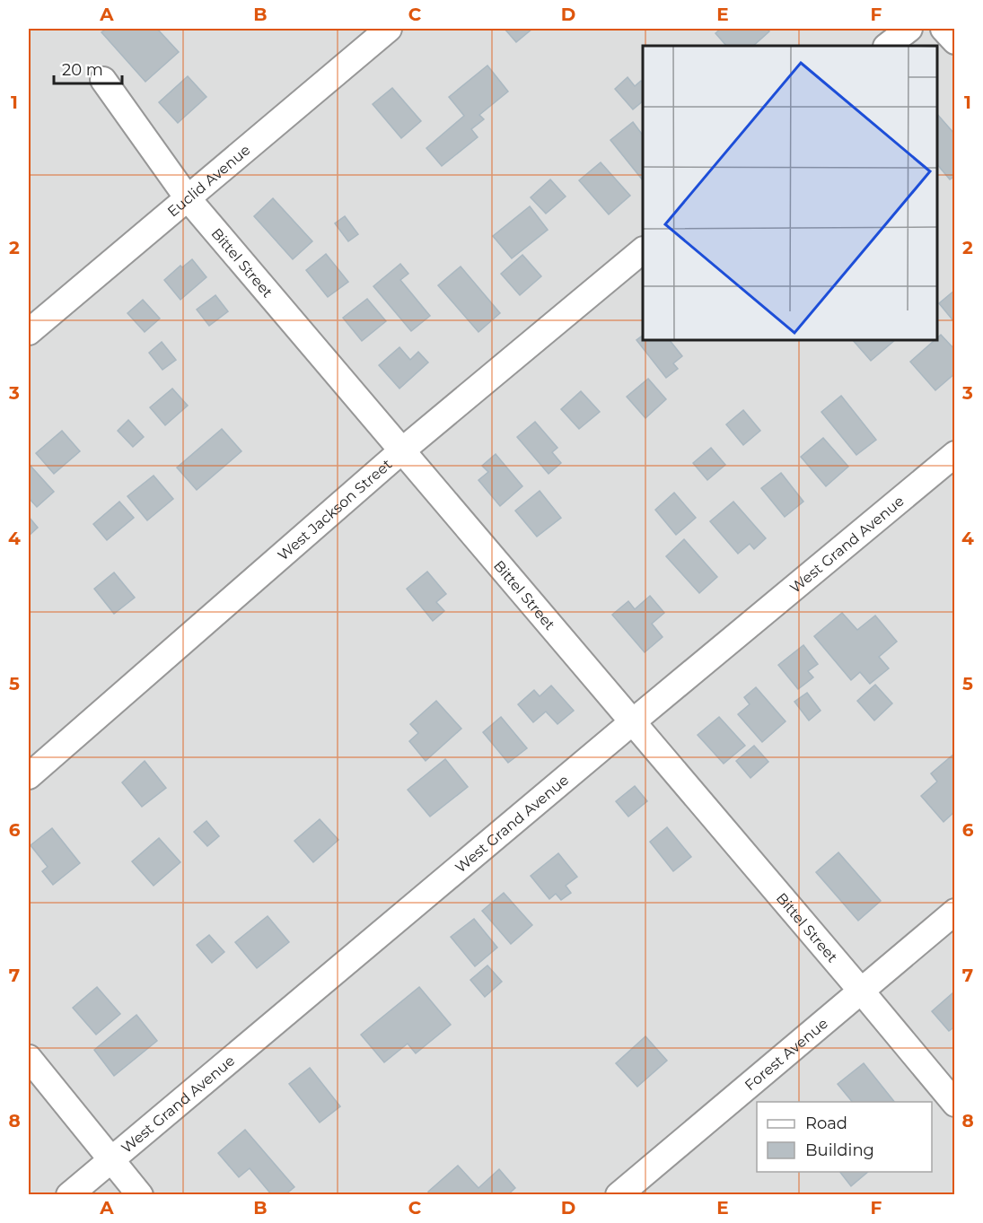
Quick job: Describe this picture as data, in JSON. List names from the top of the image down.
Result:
{
  "streets": {
    "street": [
      "Euclid Avenue",
      "Bittel Street",
      "West Jackson Street",
      "West Grand Avenue",
      "Forest Avenue"
    ]
  },
  "crossings": [
    ["Euclid Avenue", "Bittel Street"],
    ["Bittel Street", "West Jackson Street"],
    ["Bittel Street", "West Grand Avenue"],
    ["Bittel Street", "Forest Avenue"]
  ],
  "legend": ["Road", "Building"],
  "scale_bar": "20 m",
  "grid": {
    "columns": [
      "A",
      "B",
      "C",
      "D",
      "E",
      "F"
    ],
    "rows": [
      "1",
      "2",
      "3",
      "4",
      "5",
      "6",
      "7",
      "8"
    ]
  }
}
